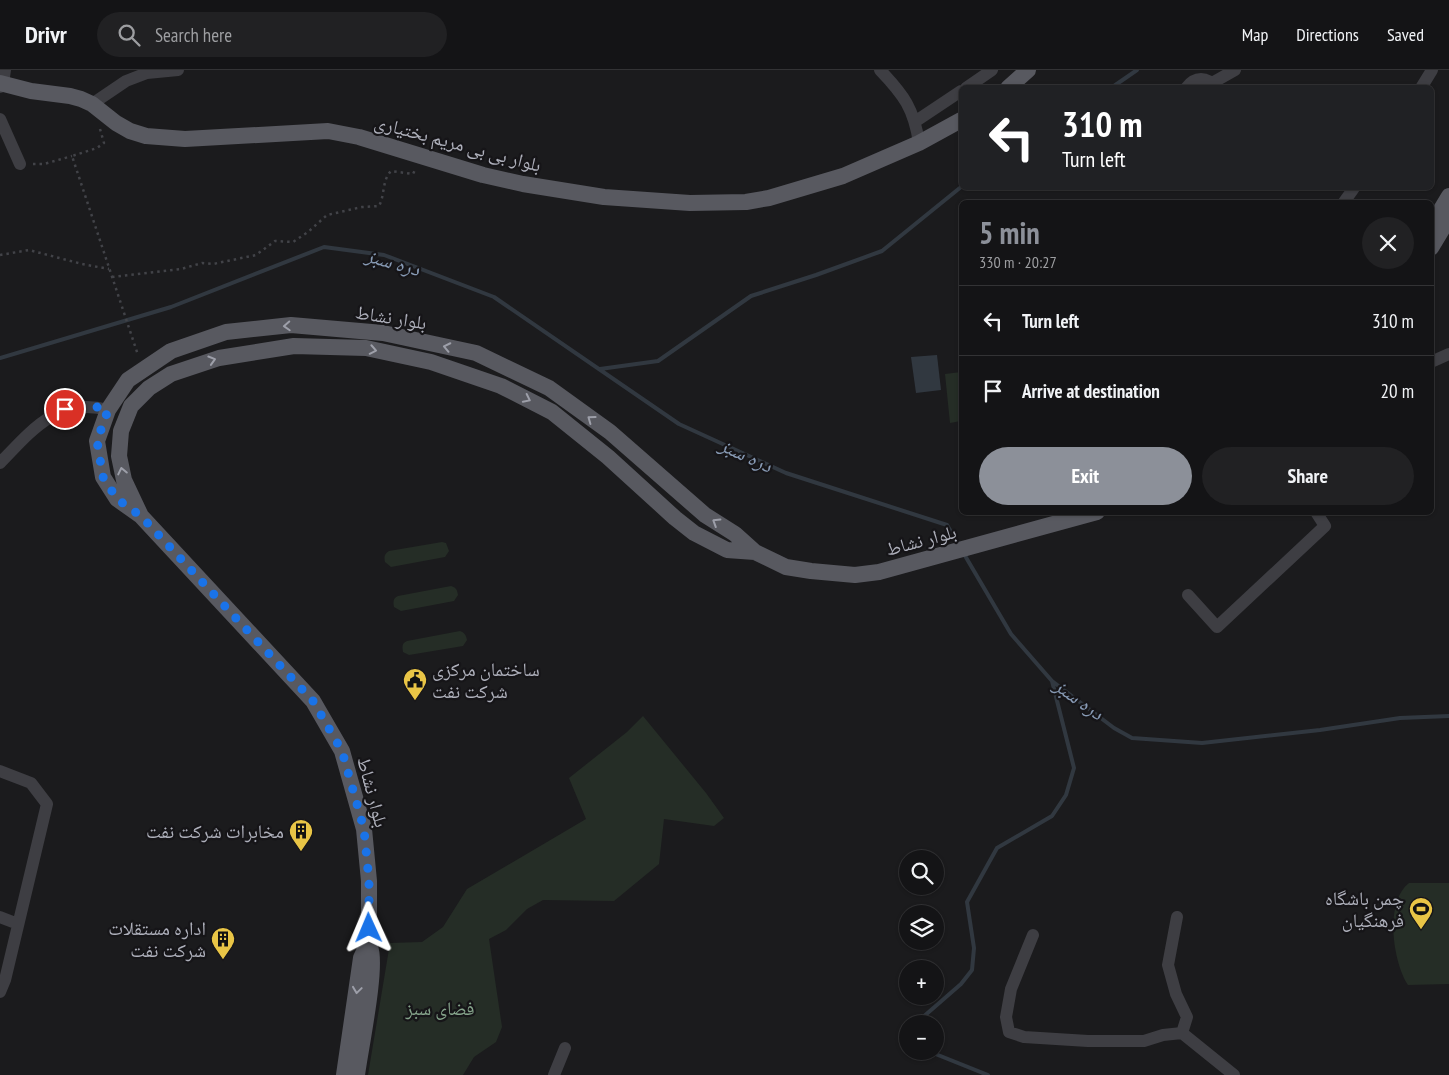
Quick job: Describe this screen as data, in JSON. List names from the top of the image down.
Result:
{
  "streets": {
    "main road": ["بلوار بی بی مریم بختیاری", "بلوار نشاط"]
  },
  "water": ["دره سبز"],
  "parks": ["فضای سبز"],
  "places": {
    "public building": ["ساختمان مرکزی شرکت نفت"],
    "building": ["مخابرات شرکت نفت", "اداره مستقلات شرکت نفت"],
    "sports": ["چمن باشگاه فرهنگیان"]
  },
  "page": {
    "header": "Drivr",
    "search": "Search here",
    "nav": ["Map", "Directions", "Saved"],
    "turn": ["310 m", "Turn left"],
    "heading": ["5 min", "330 m · 20:27"],
    "list": [
      {
        "name": "Turn left",
        "value": "310 m"
      },
      {
        "name": "Arrive at destination",
        "value": "20 m"
      }
    ],
    "buttons": ["Exit", "Share"],
    "map_buttons": ["+", "−"]
  }
}
